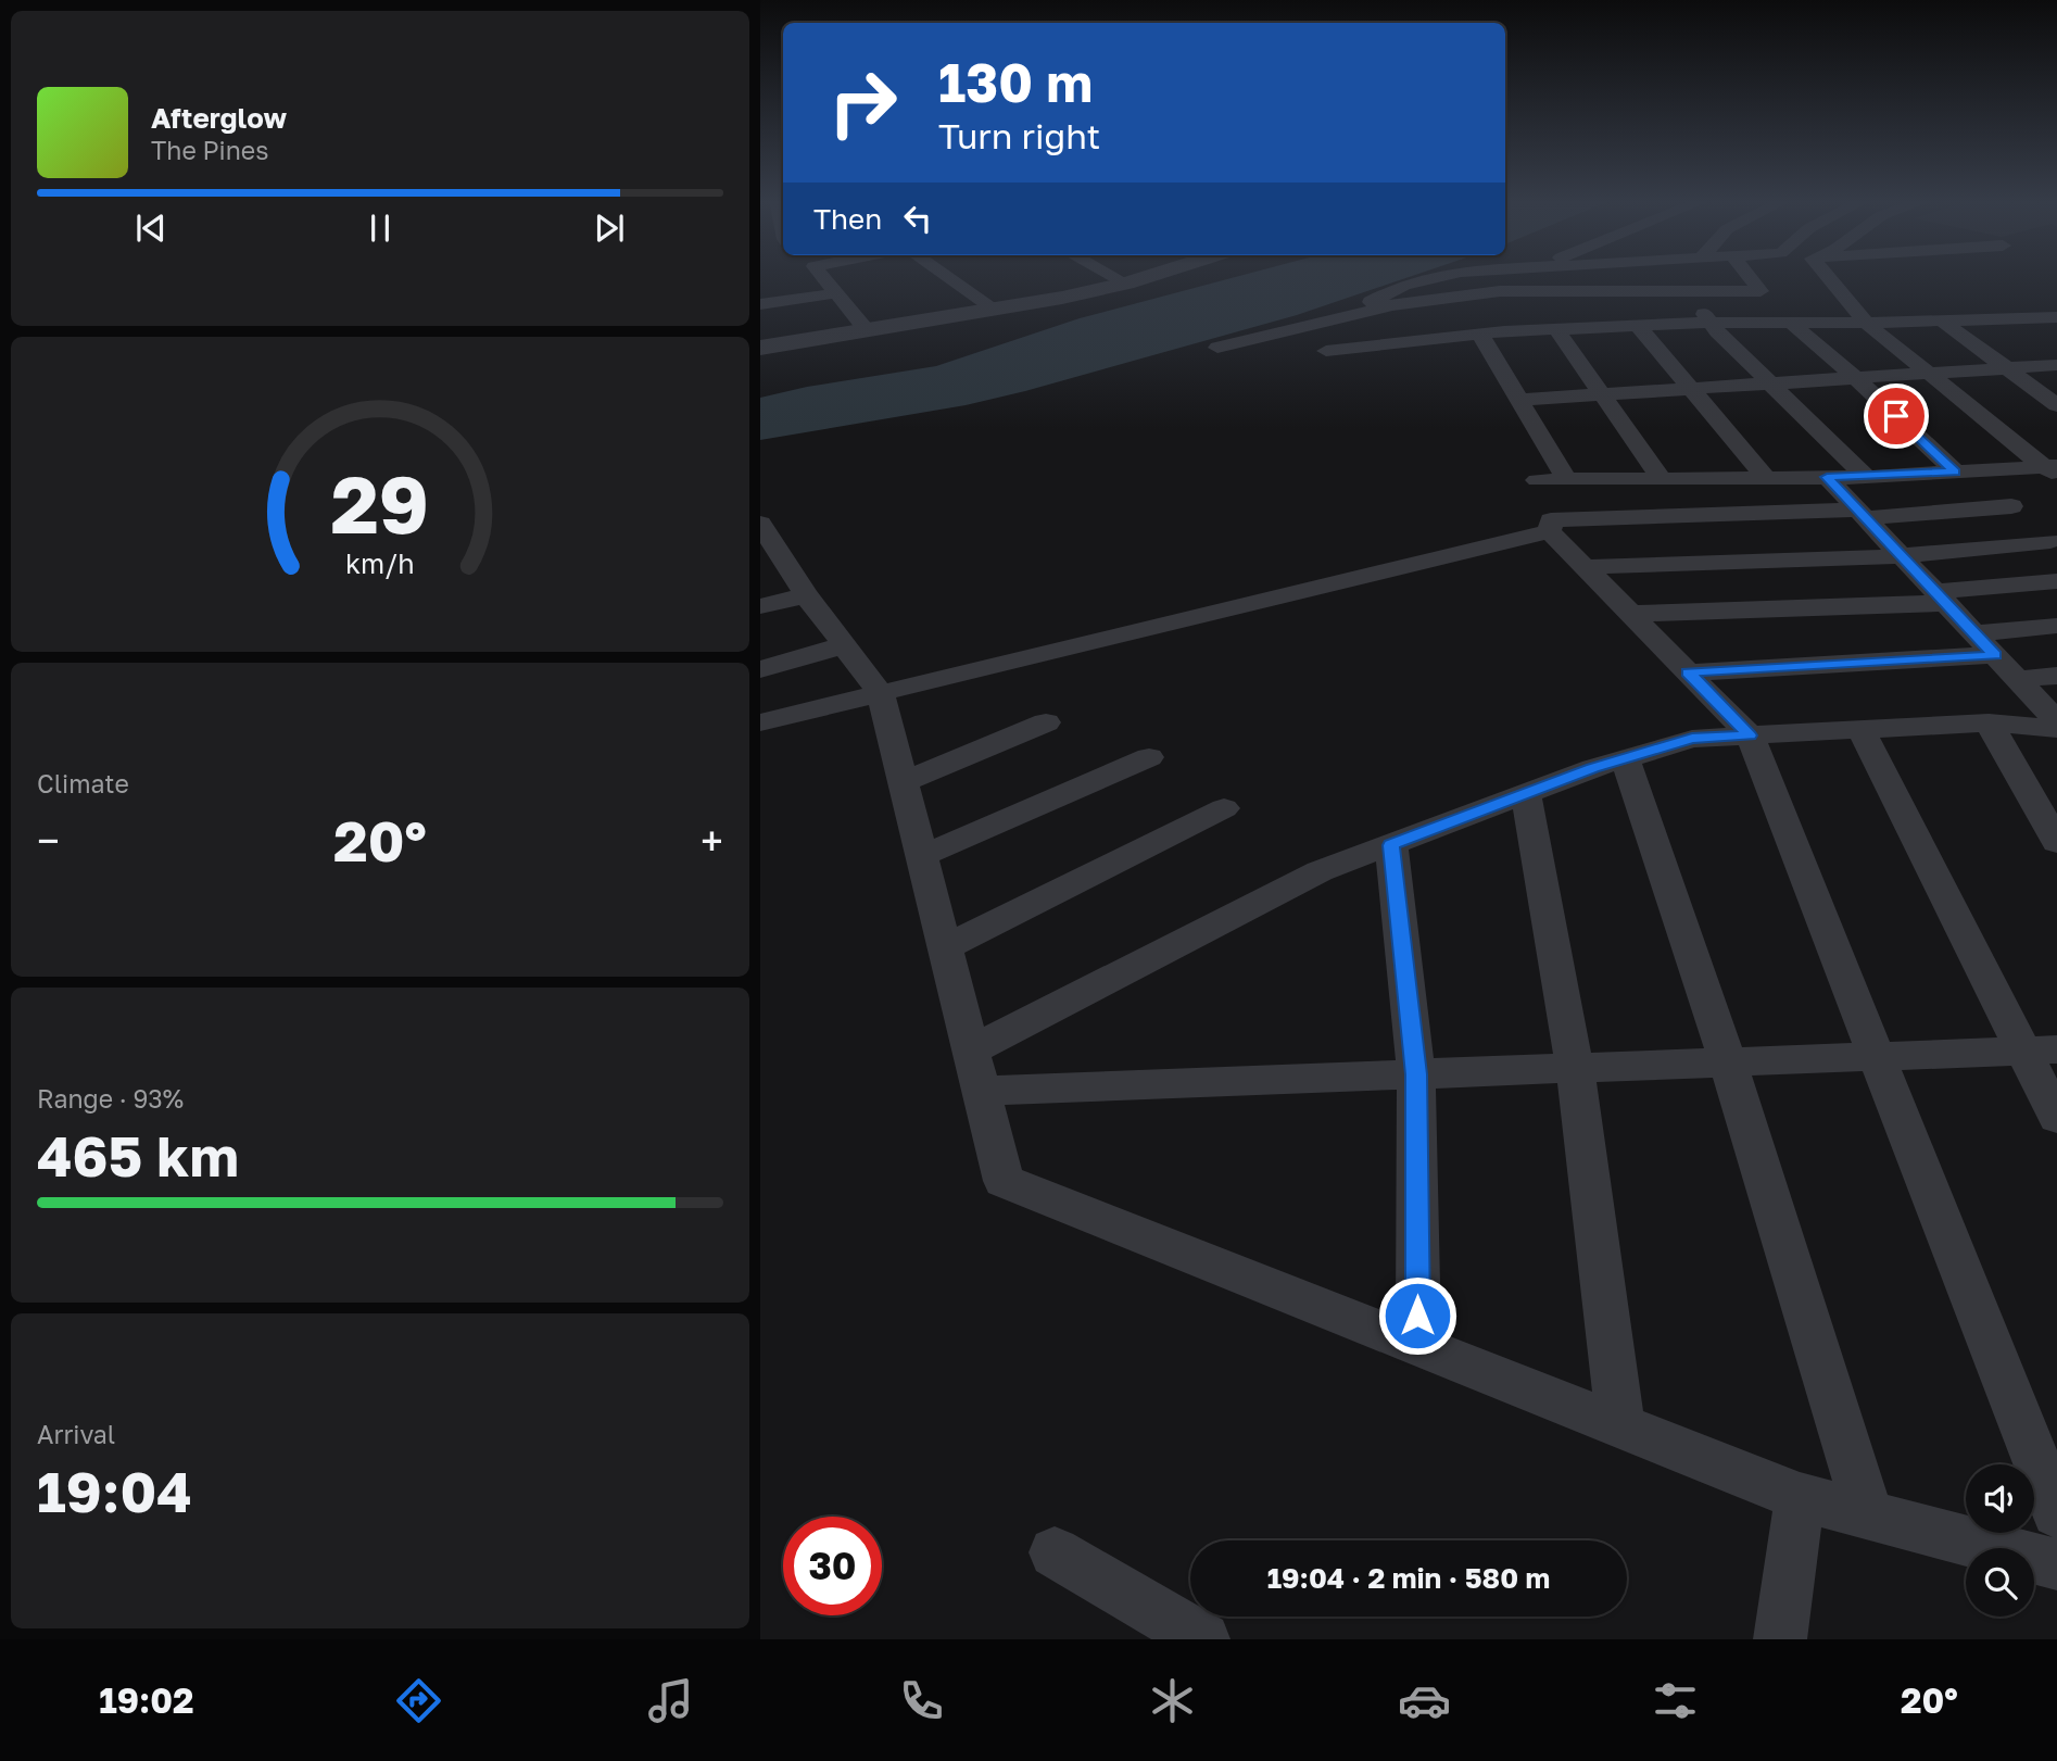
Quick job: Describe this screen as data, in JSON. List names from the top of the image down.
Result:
{
  "page": {
    "turn": ["130 m", "Turn right"],
    "song": ["Afterglow", "The Pines"],
    "then": "Then",
    "tile": [
      "Climate",
      ["Range · 93%", "465 km"],
      ["Arrival", "19:04"]
    ],
    "heat": ["−", "20°", "+"],
    "limit": "30",
    "trip": "19:04 · 2 min · 580 m",
    "tabs": ["19:02", "20°"],
    "gauge": ["29", "km/h"]
  }
}
